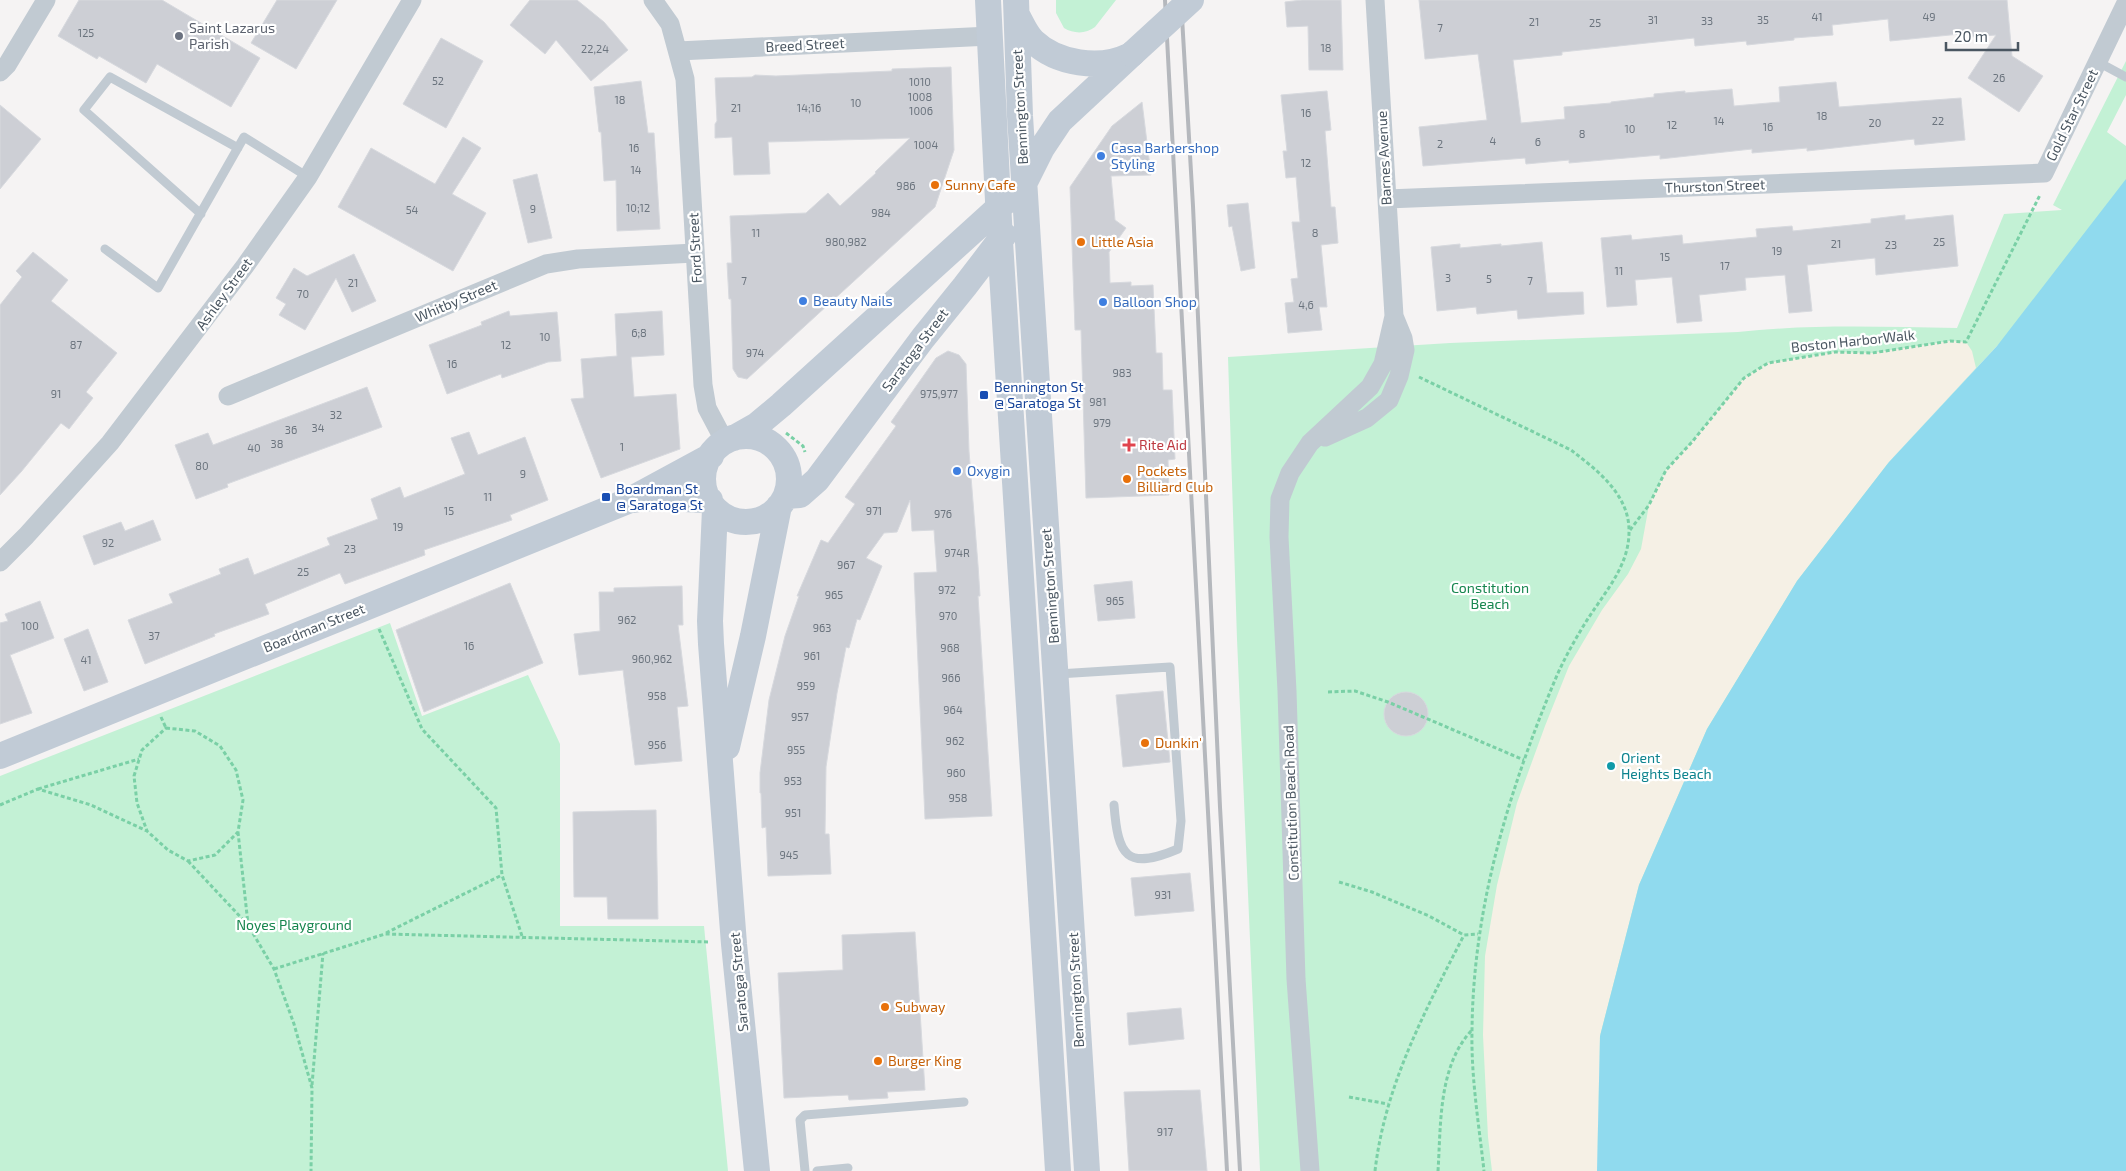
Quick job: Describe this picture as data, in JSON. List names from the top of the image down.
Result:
{
  "streets": {
    "main road": ["Bennington Street", "Saratoga Street", "Boardman Street"],
    "street": [
      "Breed Street",
      "Gold Star Street",
      "Barnes Avenue",
      "Thurston Street",
      "Ford Street",
      "Ashley Street",
      "Whitby Street",
      "Constitution Beach Road"
    ],
    "path": ["Boston HarborWalk"]
  },
  "crossings": [
    ["Breed Street", "Bennington Street"],
    ["Breed Street", "Ford Street"],
    ["Bennington Street", "Saratoga Street"],
    ["Gold Star Street", "Thurston Street"],
    ["Barnes Avenue", "Thurston Street"],
    ["Barnes Avenue", "Constitution Beach Road"],
    ["Ford Street", "Whitby Street"],
    ["Ford Street", "Saratoga Street"],
    ["Ford Street", "Boardman Street"],
    ["Saratoga Street", "Boardman Street"]
  ],
  "parks": ["Constitution Beach", "Noyes Playground"],
  "places": {
    "other": [
      "Saint Lazarus Parish",
      "Casa Barbershop Styling",
      "Sunny Cafe",
      "Little Asia",
      "Beauty Nails",
      "Balloon Shop",
      "Oxygin",
      "Pockets Billiard Club",
      "Dunkin'",
      "Orient Heights Beach",
      "Subway",
      "Burger King"
    ],
    "transit": ["Bennington St @ Saratoga St", "Boardman St @ Saratoga St"],
    "health": ["Rite Aid"]
  },
  "house_numbers": [
    "41",
    "49",
    "31",
    "35",
    "33",
    "21",
    "25",
    "7",
    "125",
    "18",
    "22,24",
    "26",
    "52",
    "1010",
    "1008",
    "18",
    "10",
    "21",
    "14;16",
    "1006",
    "16",
    "18",
    "14",
    "22",
    "20",
    "12",
    "16",
    "10",
    "8",
    "4",
    "6",
    "2",
    "1004",
    "16",
    "12",
    "14",
    "986",
    "10;12",
    "9",
    "54",
    "984",
    "11",
    "8",
    "980,982",
    "25",
    "21",
    "23",
    "19",
    "15",
    "17",
    "11",
    "3",
    "5",
    "7",
    "7",
    "21",
    "70",
    "4,6",
    "6;8",
    "10",
    "87",
    "12",
    "974",
    "16",
    "983",
    "91",
    "975,977",
    "981",
    "32",
    "979",
    "34",
    "36",
    "38",
    "1",
    "40",
    "80",
    "9",
    "11",
    "15",
    "971",
    "976",
    "19",
    "92",
    "23",
    "974R",
    "967",
    "25",
    "972",
    "965",
    "965",
    "970",
    "962",
    "100",
    "963",
    "37",
    "16",
    "968",
    "961",
    "960,962",
    "41",
    "966",
    "959",
    "958",
    "964",
    "957",
    "962",
    "956",
    "955",
    "960",
    "953",
    "958",
    "951",
    "945",
    "931",
    "917"
  ],
  "scale_bar": "20 m"
}
